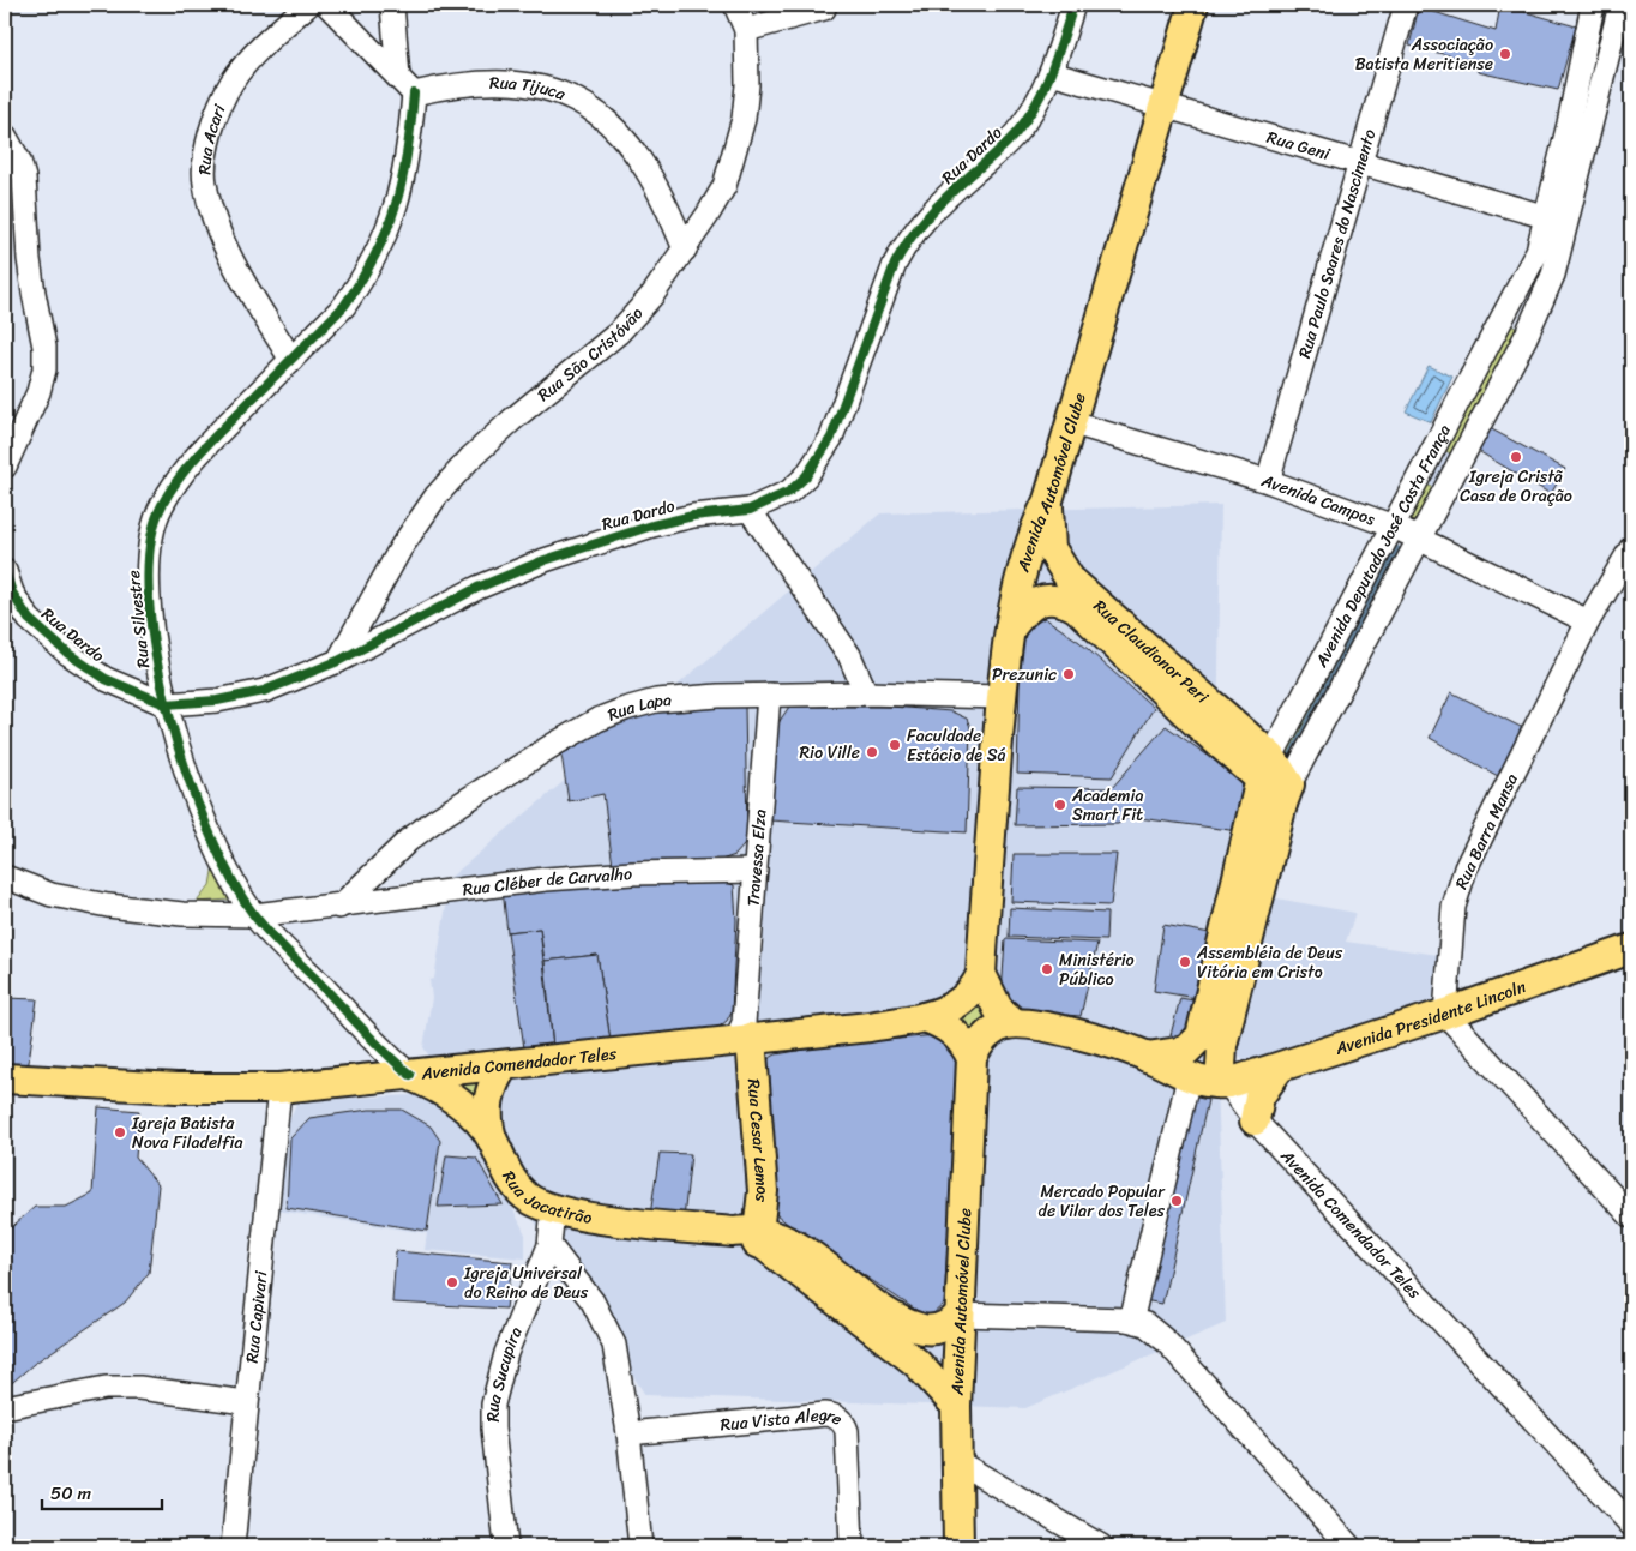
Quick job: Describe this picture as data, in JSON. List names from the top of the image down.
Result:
{
  "streets": {
    "main road": [
      "Avenida Automóvel Clube",
      "Avenida Deputado José Costa França",
      "Rua Claudionor Peri",
      "Avenida Presidente Lincoln",
      "Avenida Comendador Teles",
      "Rua Cesar Lemos",
      "Rua Jacatirão"
    ],
    "street": [
      "Rua Tijuca",
      "Rua Acari",
      "Rua Geni",
      "Rua Dardo",
      "Rua Paulo Soares do Nascimento",
      "Rua São Cristóvão",
      "Avenida Campos",
      "Rua Silvestre",
      "Rua Lapa",
      "Rua Barra Mansa",
      "Travessa Elza",
      "Rua Cléber de Carvalho",
      "Rua Capivari",
      "Rua Sucupira",
      "Rua Vista Alegre"
    ]
  },
  "crossings": [
    ["Rua Tijuca", "Rua São Cristóvão"],
    ["Rua Tijuca", "Rua Silvestre"],
    ["Rua Acari", "Rua Silvestre"],
    ["Rua Geni", "Rua Dardo"],
    ["Rua Geni", "Rua Paulo Soares do Nascimento"],
    ["Rua Geni", "Avenida Automóvel Clube"],
    ["Rua Geni", "Avenida Deputado José Costa França"],
    ["Rua Dardo", "Rua São Cristóvão"],
    ["Rua Dardo", "Rua Silvestre"],
    ["Rua Paulo Soares do Nascimento", "Avenida Campos"],
    ["Avenida Automóvel Clube", "Avenida Campos"],
    ["Avenida Automóvel Clube", "Rua Claudionor Peri"],
    ["Avenida Automóvel Clube", "Rua Lapa"],
    ["Avenida Automóvel Clube", "Avenida Comendador Teles"],
    ["Avenida Automóvel Clube", "Rua Jacatirão"],
    ["Avenida Campos", "Avenida Deputado José Costa França"],
    ["Avenida Campos", "Rua Barra Mansa"],
    ["Avenida Deputado José Costa França", "Rua Claudionor Peri"],
    ["Avenida Deputado José Costa França", "Avenida Presidente Lincoln"],
    ["Avenida Deputado José Costa França", "Avenida Comendador Teles"],
    ["Rua Silvestre", "Rua Cléber de Carvalho"],
    ["Rua Silvestre", "Avenida Comendador Teles"],
    ["Rua Silvestre", "Rua Jacatirão"],
    ["Rua Lapa", "Travessa Elza"],
    ["Rua Lapa", "Rua Cléber de Carvalho"],
    ["Rua Barra Mansa", "Avenida Presidente Lincoln"],
    ["Travessa Elza", "Rua Cléber de Carvalho"],
    ["Travessa Elza", "Avenida Comendador Teles"],
    ["Travessa Elza", "Rua Cesar Lemos"],
    ["Avenida Presidente Lincoln", "Avenida Comendador Teles"],
    ["Avenida Comendador Teles", "Rua Cesar Lemos"],
    ["Avenida Comendador Teles", "Rua Jacatirão"],
    ["Avenida Comendador Teles", "Rua Capivari"],
    ["Rua Cesar Lemos", "Rua Jacatirão"],
    ["Rua Jacatirão", "Rua Sucupira"]
  ],
  "places": [
    "Associação Batista Meritiense",
    "Igreja Cristã Casa de Oração",
    "Prezunic",
    "Faculdade Estácio de Sá",
    "Rio Ville",
    "Academia Smart Fit",
    "Assembléia de Deus Vitória em Cristo",
    "Ministério Público",
    "Igreja Batista Nova Filadelfia",
    "Mercado Popular de Vilar dos Teles",
    "Igreja Universal do Reino de Deus"
  ],
  "scale_bar": "50 m"
}
